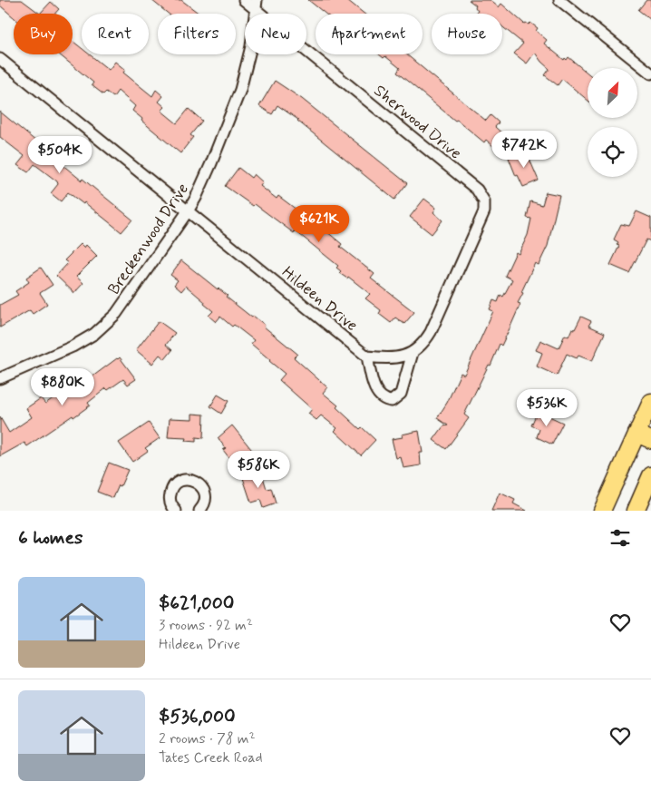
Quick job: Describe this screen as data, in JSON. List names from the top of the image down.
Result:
{
  "streets": {
    "street": ["Sherwood Drive", "Breckenwood Drive", "Hildeen Drive"]
  },
  "crossings": [
    ["Sherwood Drive", "Breckenwood Drive"],
    ["Breckenwood Drive", "Hildeen Drive"]
  ],
  "north": "top right",
  "page": {
    "chip": [
      "Buy",
      "Rent",
      "Filters",
      "New",
      "Apartment",
      "House"
    ],
    "price": [
      "$742K",
      "$504K",
      "$621K",
      "$880K",
      "$536K",
      "$586K"
    ],
    "heading": "6 homes",
    "list": [
      {
        "name": "$621,000",
        "note": "3 rooms · 92 m² · Hildeen Drive"
      },
      {
        "name": "$536,000",
        "note": "2 rooms · 78 m² · Tates Creek Road"
      }
    ]
  }
}
